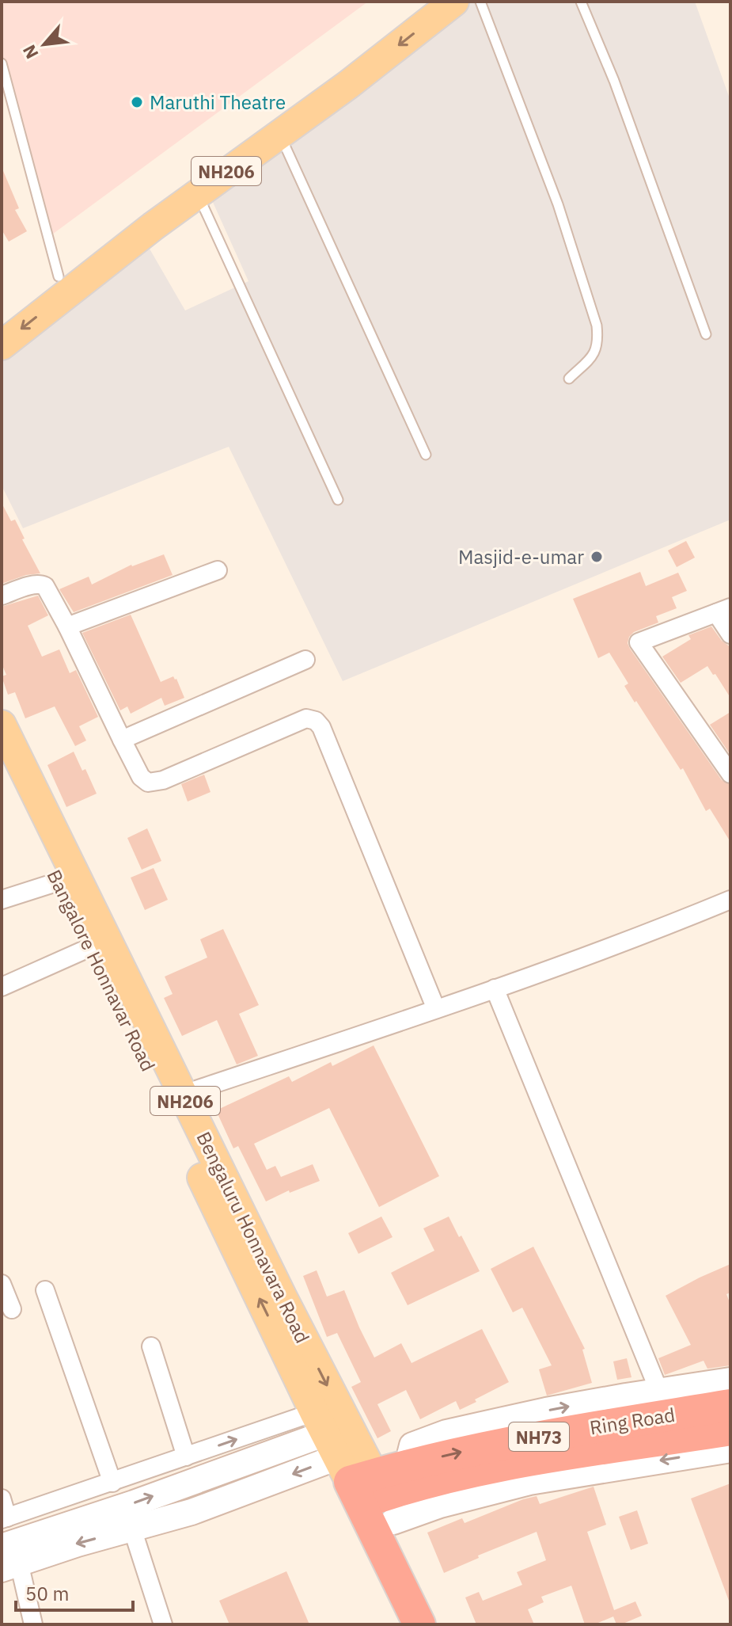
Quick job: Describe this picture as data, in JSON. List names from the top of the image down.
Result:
{
  "streets": {
    "highway": ["Ring Road", "NH73"],
    "main road": ["NH206", "Bangalore Honnavar Road", "Bengaluru Honnavara Road"]
  },
  "crossings": [
    ["Bangalore Honnavar Road", "Bengaluru Honnavara Road"],
    ["Bangalore Honnavar Road", "Ring Road"],
    ["Bengaluru Honnavara Road", "Ring Road"]
  ],
  "one_way": ["Bangalore Honnavar Road", "Bengaluru Honnavara Road"],
  "places": ["Maruthi Theatre", "Masjid-e-umar"],
  "scale_bar": "50 m",
  "north": "bottom left"
}
